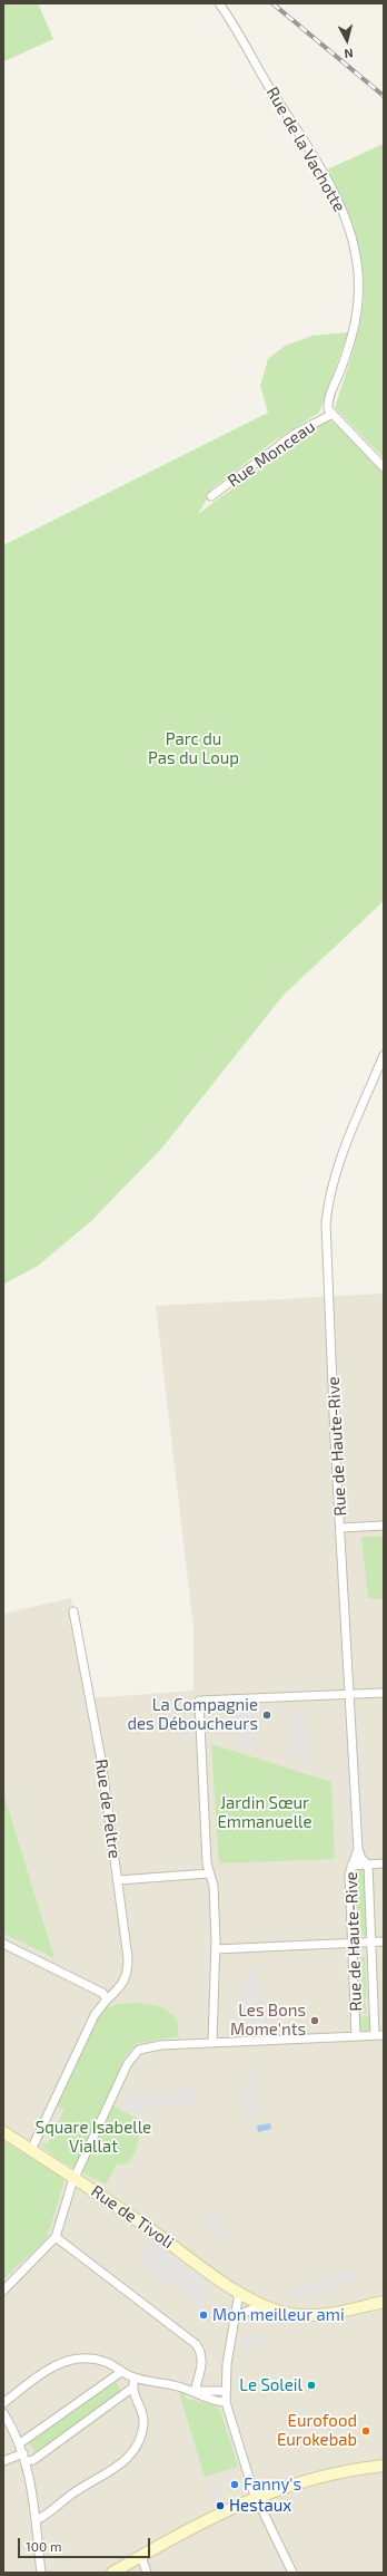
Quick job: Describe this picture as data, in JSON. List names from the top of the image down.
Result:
{
  "streets": {
    "street": [
      "Rue de la Vachotte",
      "Rue Monceau",
      "Rue de Haute-Rive",
      "Rue de Peltre",
      "Rue de Tivoli"
    ]
  },
  "crossings": [
    ["Rue de la Vachotte", "Rue Monceau"],
    ["Rue de Peltre", "Rue de Tivoli"]
  ],
  "parks": ["Parc du Pas du Loup", "Jardin Sœur Emmanuelle", "Square Isabelle Viallat"],
  "places": [
    "La Compagnie des Déboucheurs",
    "Les Bons Mome'nts",
    "Mon meilleur ami",
    "Le Soleil",
    "Eurofood Eurokebab",
    "Fanny's",
    "Hestaux"
  ],
  "scale_bar": "100 m",
  "north": "bottom"
}
